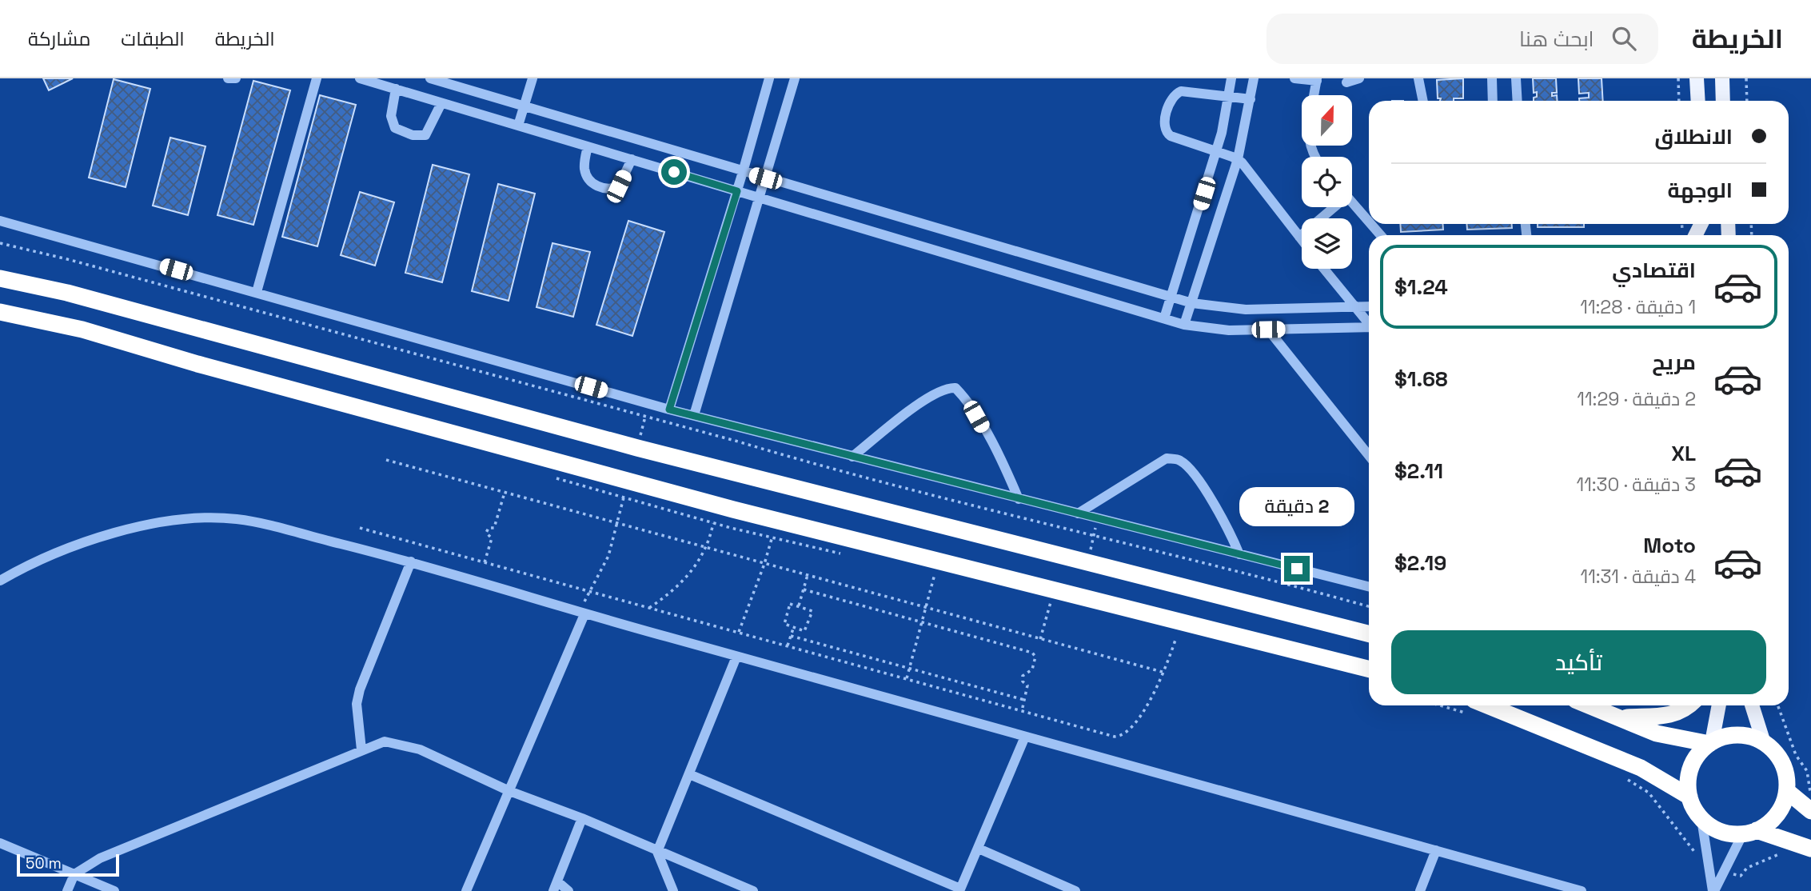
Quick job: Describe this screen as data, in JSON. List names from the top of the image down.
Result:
{
  "scale_bar": "50 m",
  "north": "top",
  "page": {
    "header": "الخريطة",
    "search": "ابحث هنا",
    "nav": ["الخريطة", "الطبقات", "مشاركة"],
    "banner": ["الانطلاق", "الوجهة"],
    "list": [
      {
        "name": "اقتصادي",
        "note": "1 دقيقة · 11:28",
        "value": "$1.24"
      },
      {
        "name": "مريح",
        "note": "2 دقيقة · 11:29",
        "value": "$1.68"
      },
      {
        "name": "XL",
        "note": "3 دقيقة · 11:30",
        "value": "$2.11"
      },
      {
        "name": "Moto",
        "note": "4 دقيقة · 11:31",
        "value": "$2.19"
      }
    ],
    "bubble": "2 دقيقة",
    "buttons": "تأكيد",
    "scale": "50 m"
  }
}
